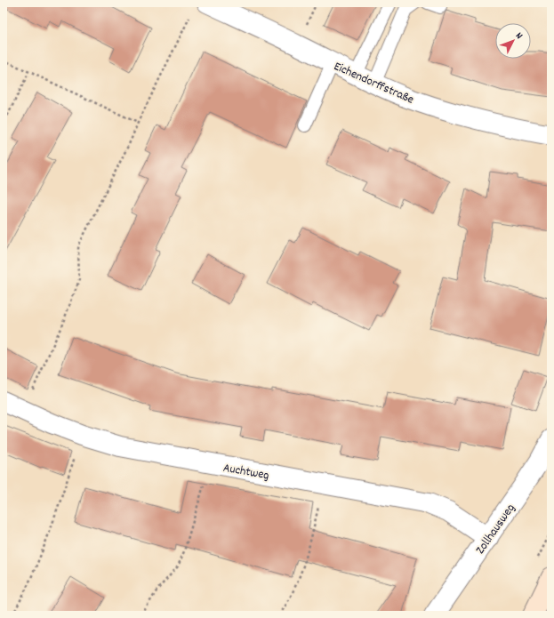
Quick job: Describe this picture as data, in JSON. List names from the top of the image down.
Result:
{
  "streets": {
    "street": ["Eichendorffstraße", "Auchtweg", "Zollhausweg"]
  },
  "crossings": [
    ["Auchtweg", "Zollhausweg"]
  ],
  "north": "top right"
}
